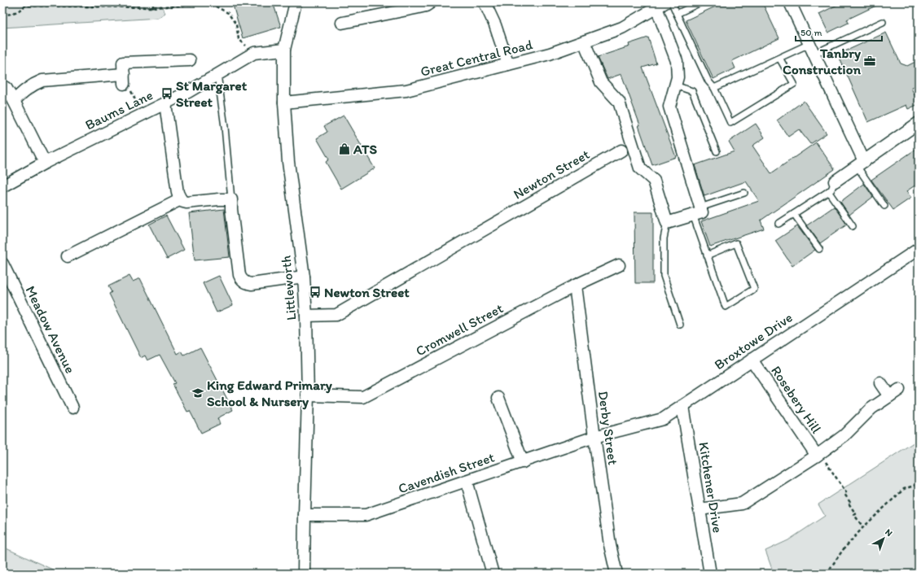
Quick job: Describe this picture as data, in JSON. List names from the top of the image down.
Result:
{
  "streets": {
    "street": [
      "Great Central Road",
      "Baums Lane",
      "Newton Street",
      "Littleworth",
      "Meadow Avenue",
      "Cromwell Street",
      "Broxtowe Drive",
      "Rosebery Hill",
      "Derby Street",
      "Cavendish Street",
      "Kitchener Drive"
    ]
  },
  "crossings": [
    ["Great Central Road", "Littleworth"],
    ["Baums Lane", "Littleworth"],
    ["Newton Street", "Littleworth"],
    ["Littleworth", "Cromwell Street"],
    ["Littleworth", "Cavendish Street"],
    ["Cromwell Street", "Derby Street"],
    ["Broxtowe Drive", "Rosebery Hill"],
    ["Broxtowe Drive", "Derby Street"],
    ["Broxtowe Drive", "Cavendish Street"],
    ["Broxtowe Drive", "Kitchener Drive"],
    ["Derby Street", "Cavendish Street"]
  ],
  "places": {
    "office": ["Tanbry Construction"],
    "bus stop": ["St Margaret Street", "Newton Street"],
    "shop": ["ATS"],
    "school or university": ["King Edward Primary School & Nursery"]
  },
  "scale_bar": "50 m",
  "north": "top right"
}
